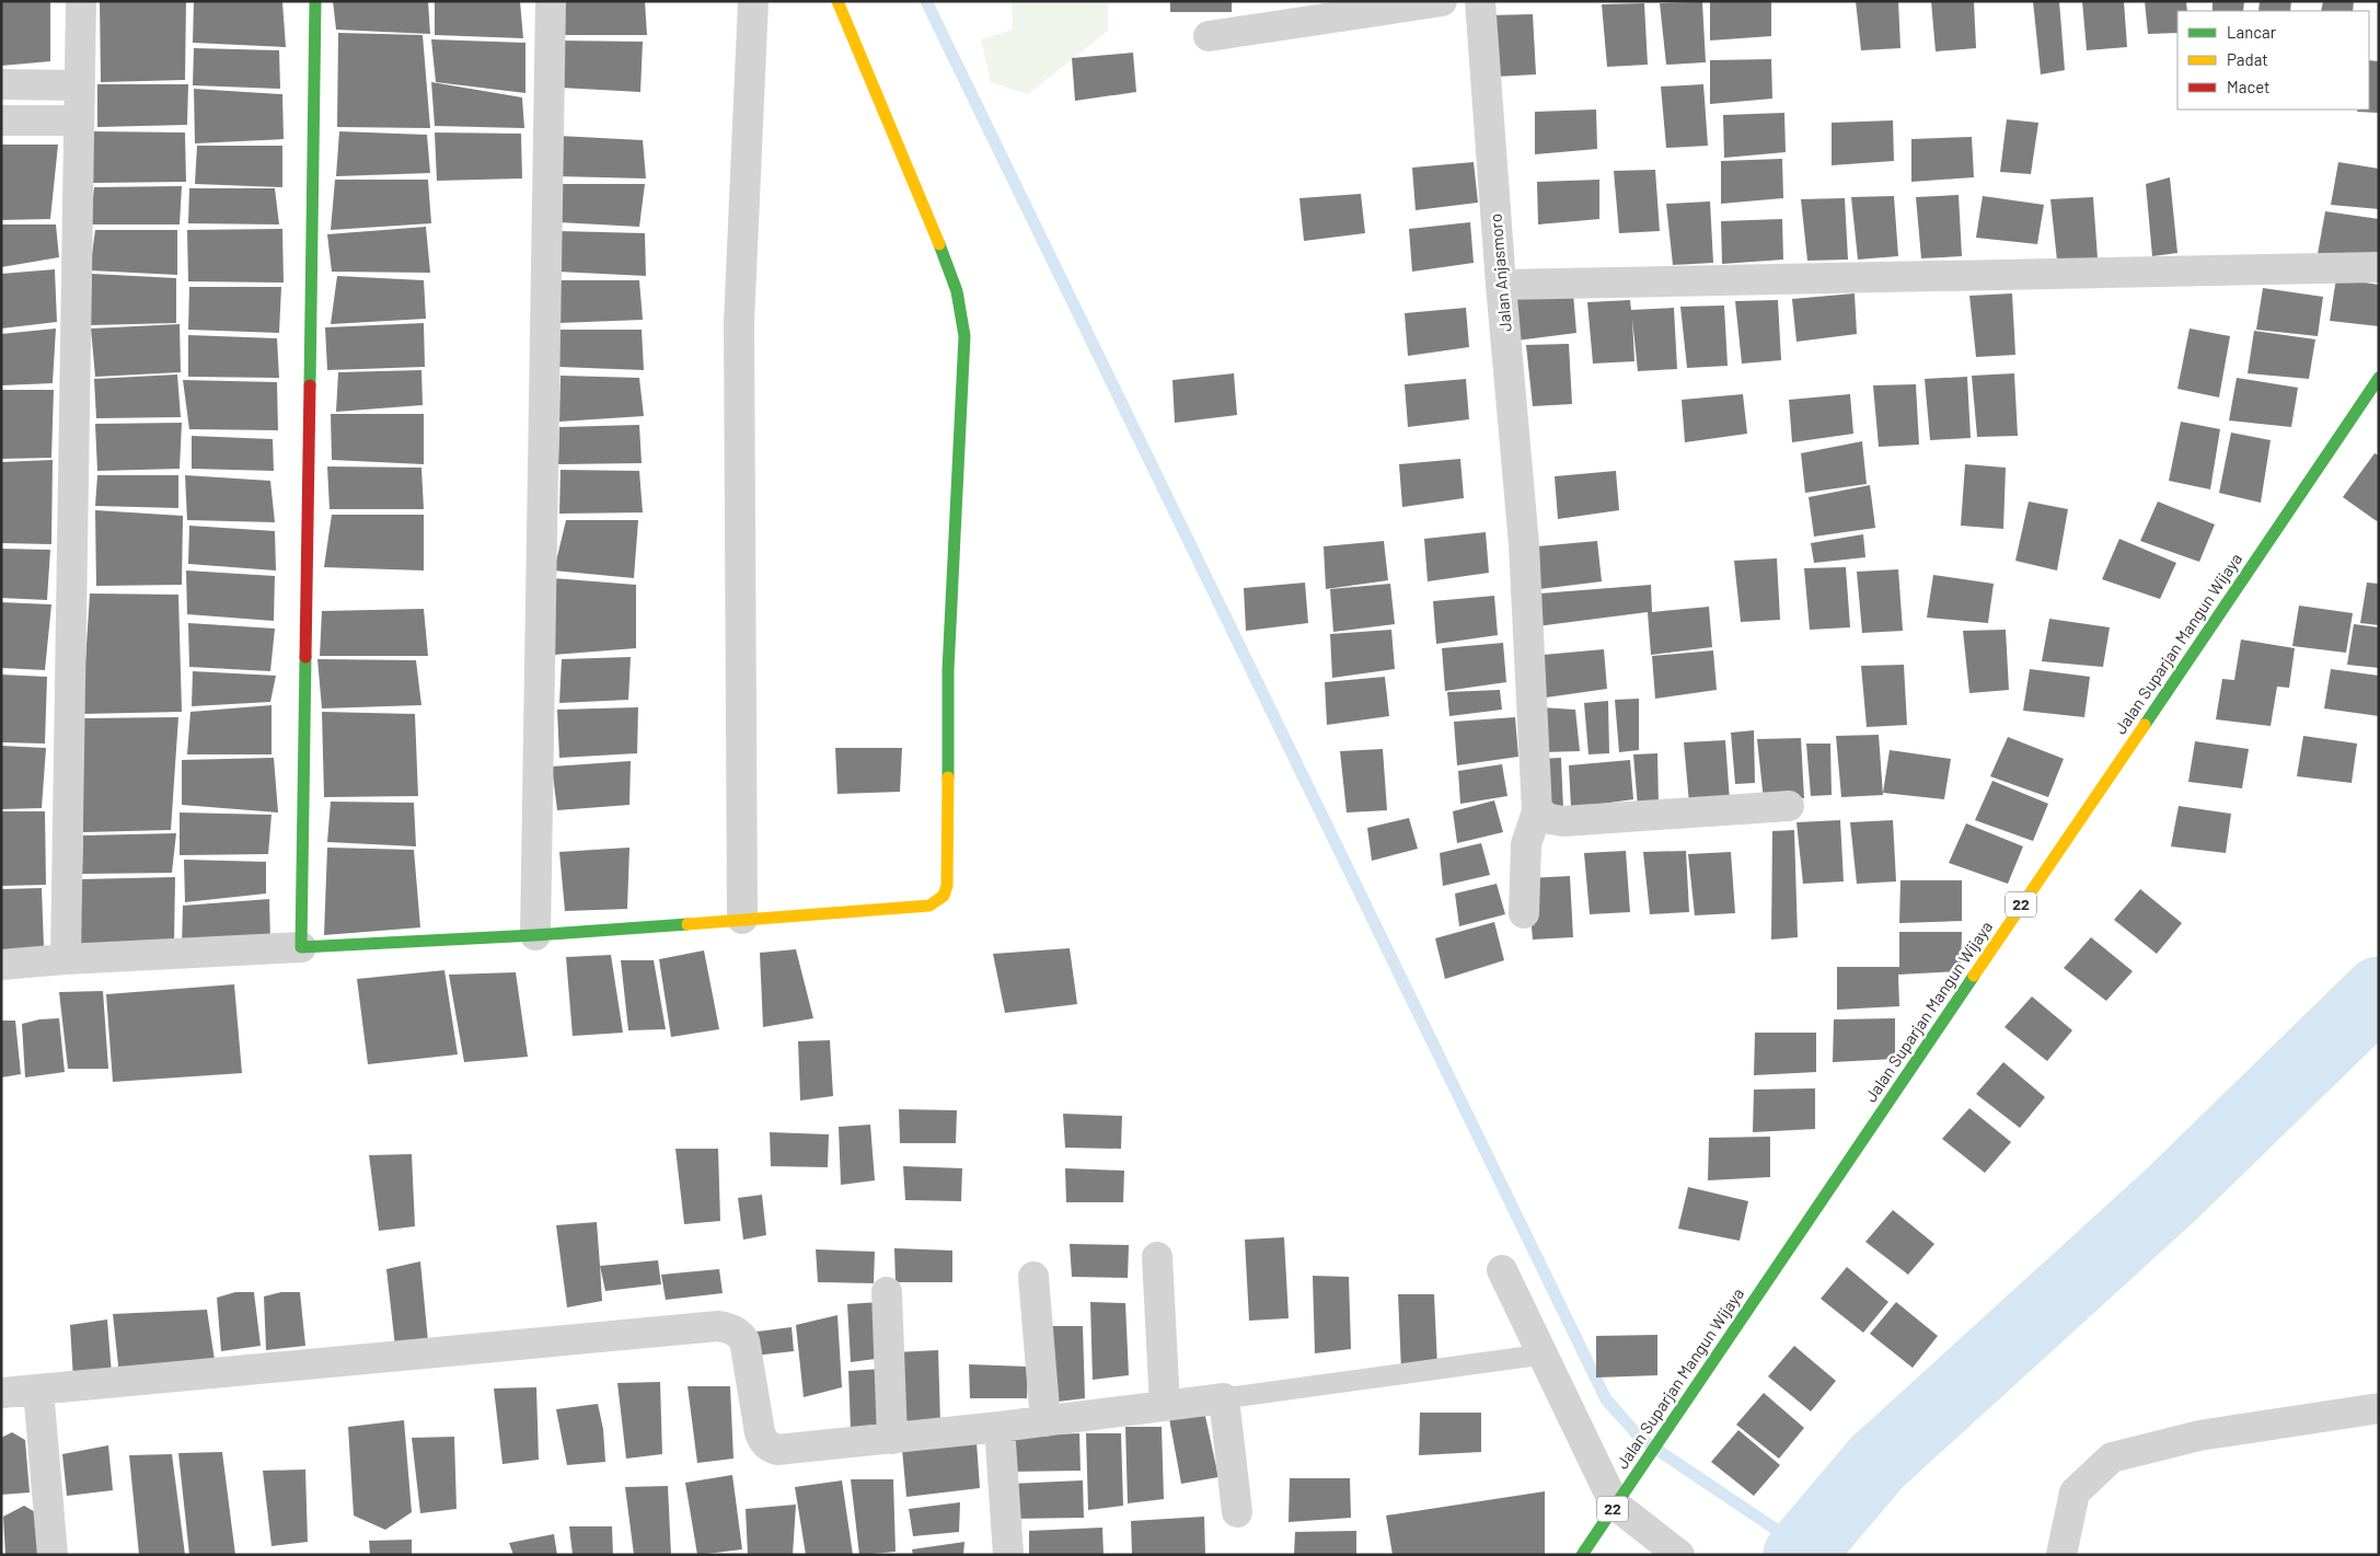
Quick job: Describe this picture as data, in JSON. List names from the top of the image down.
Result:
{
  "streets": {
    "main road": ["Jalan Suparjan Mangun Wijaya", "22"],
    "street": ["Jalan Anjasmoro"]
  },
  "legend": ["Lancar", "Padat", "Macet"]
}
